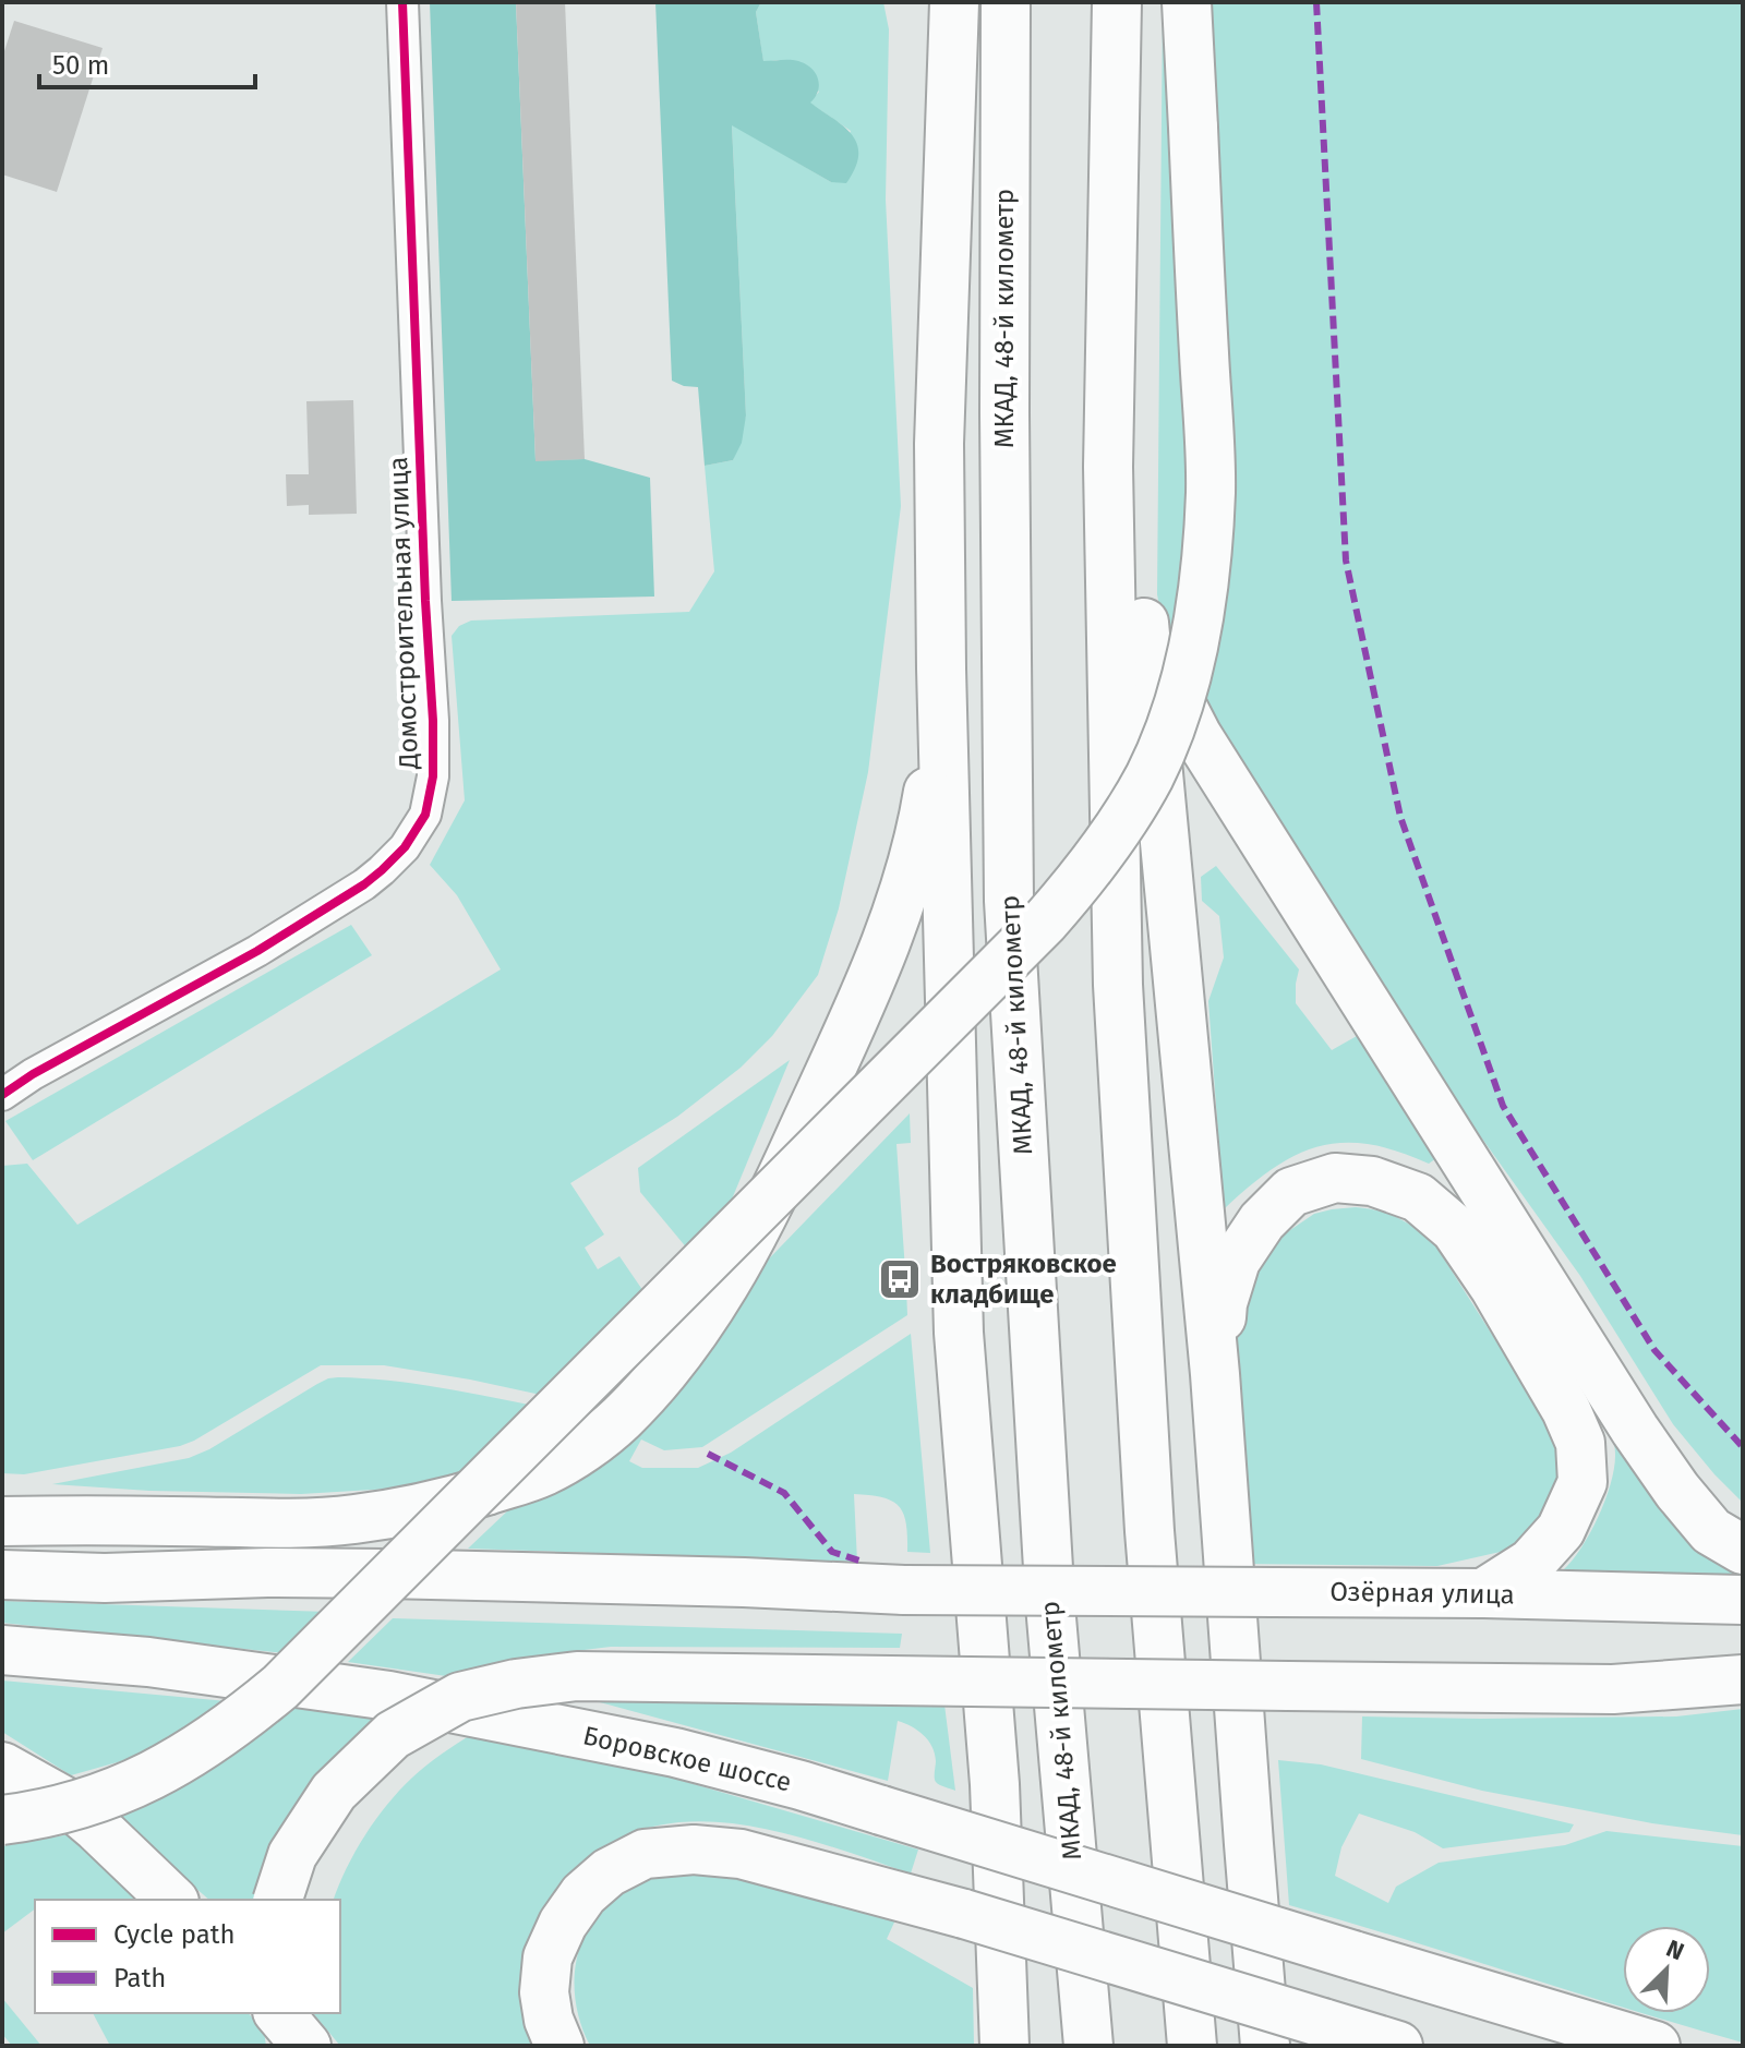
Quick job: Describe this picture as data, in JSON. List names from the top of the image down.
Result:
{
  "streets": {
    "main road": ["МКАД, 48-й километр", "Озёрная улица", "Боровское шоссе"],
    "street": ["Домостроительная улица"]
  },
  "places": {
    "bus stop": ["Востряковское кладбище"]
  },
  "legend": ["Cycle path", "Path"],
  "scale_bar": "50 m",
  "north": "top right"
}
